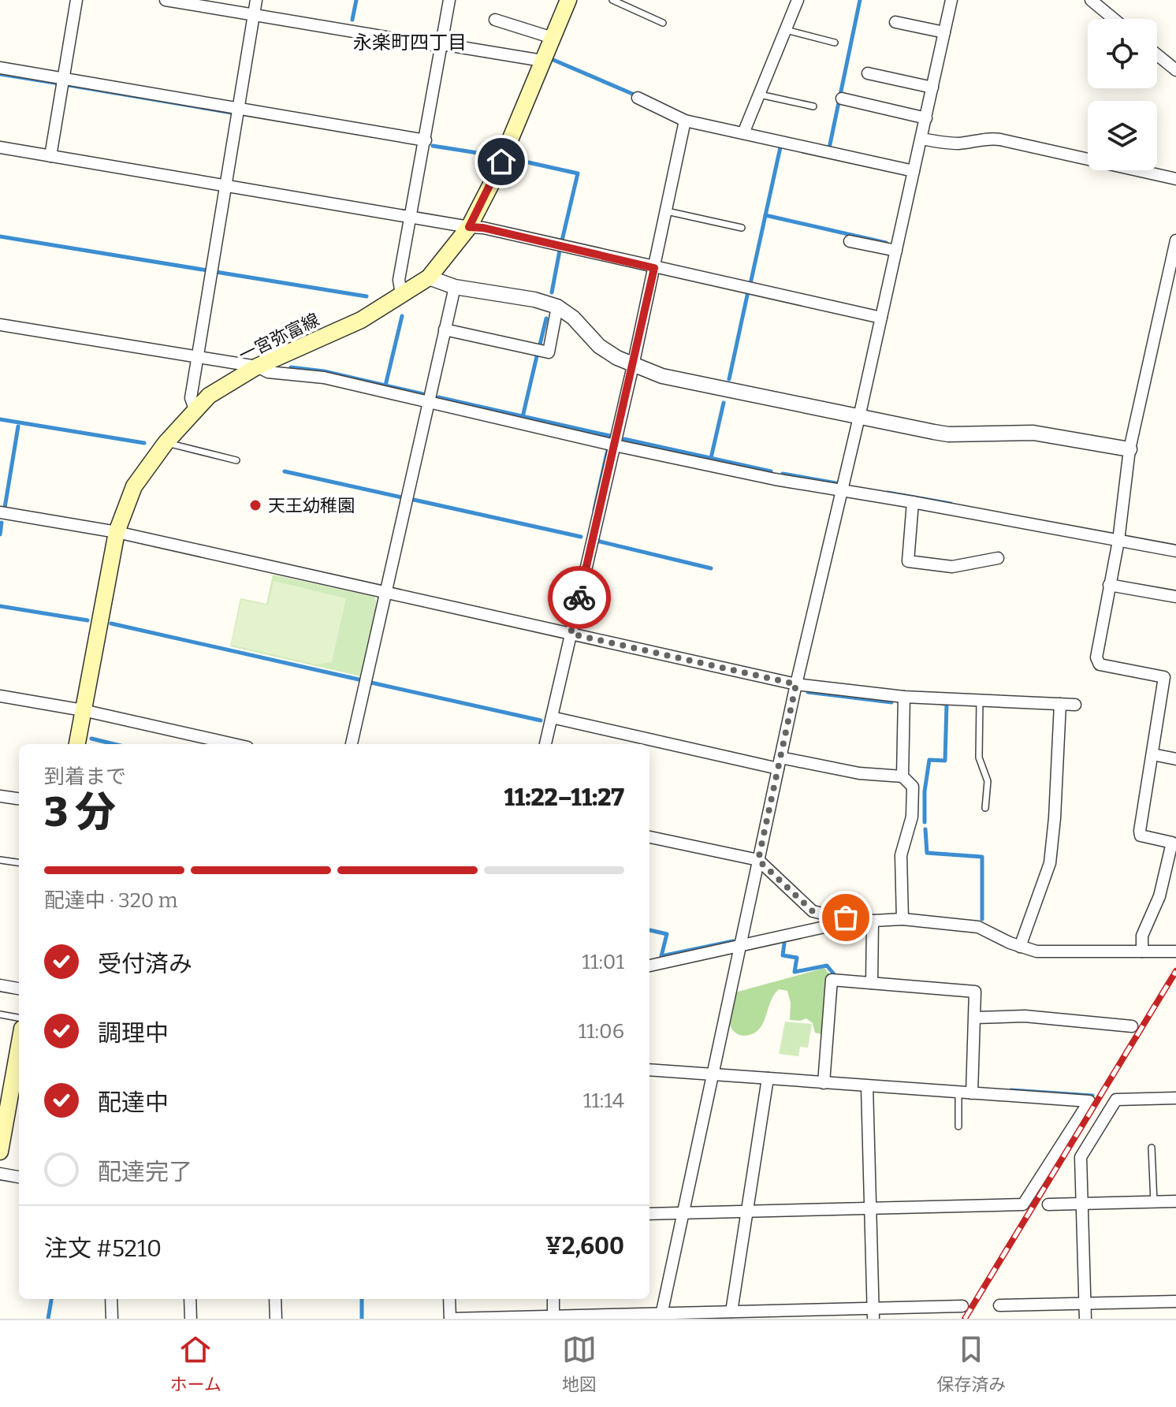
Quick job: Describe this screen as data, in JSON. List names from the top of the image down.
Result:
{
  "streets": {
    "main road": ["一宮弥富線"]
  },
  "districts": ["永楽町四丁目"],
  "places": ["天王幼稚園"],
  "page": {
    "heading": ["3 分", "到着まで", "11:22–11:27"],
    "panel": ["注文 #5210", "¥2,600"],
    "bar": "配達中 · 320 m",
    "list": [
      ["受付済み", "11:01"],
      ["調理中", "11:06"],
      ["配達中", "11:14"],
      "配達完了"
    ],
    "tabs": ["ホーム", "地図", "保存済み"]
  }
}
